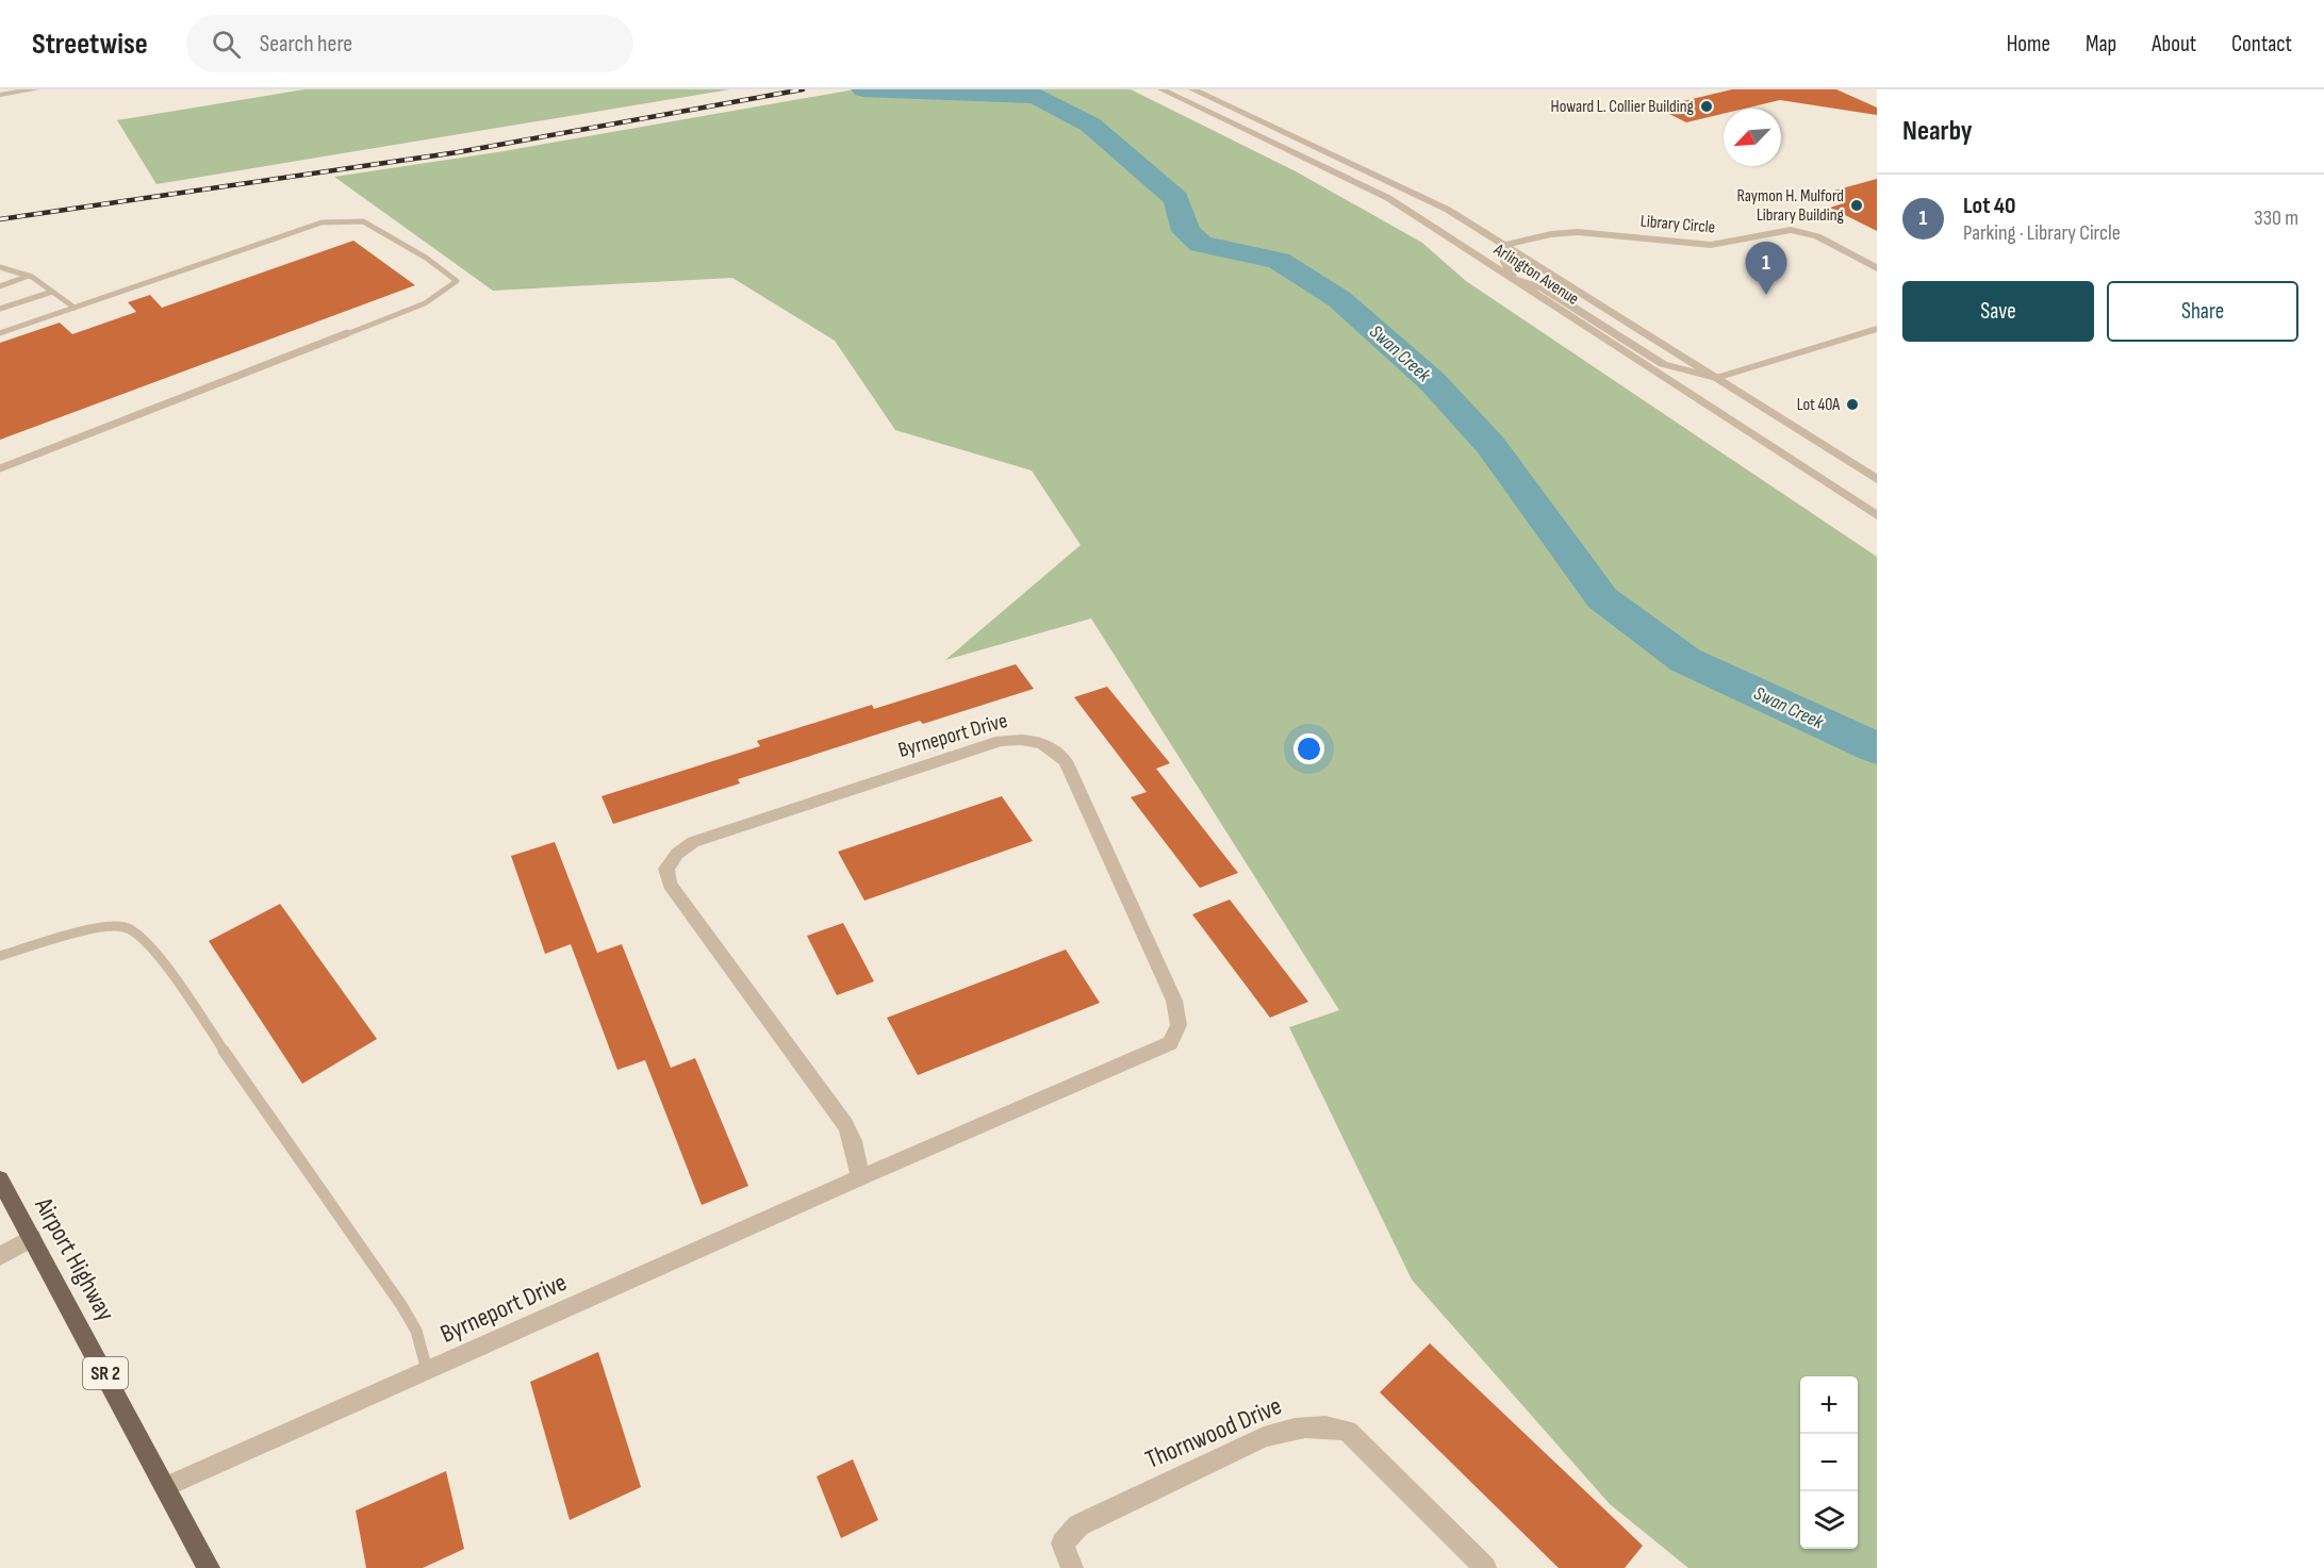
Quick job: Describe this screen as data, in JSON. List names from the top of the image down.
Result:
{
  "streets": {
    "main road": ["Airport Highway", "SR 2"],
    "street": [
      "Library Circle",
      "Arlington Avenue",
      "Byrneport Drive",
      "Thornwood Drive"
    ]
  },
  "crossings": [
    ["Library Circle", "Arlington Avenue"],
    ["Byrneport Drive", "Airport Highway"]
  ],
  "water": ["Swan Creek"],
  "places": ["Howard L. Collier Building", "Raymon H. Mulford Library Building", "Lot 40A"],
  "north": "bottom left",
  "page": {
    "header": "Streetwise",
    "search": "Search here",
    "nav": [
      "Home",
      "Map",
      "About",
      "Contact"
    ],
    "heading": "Nearby",
    "list": [
      {
        "mark": "1",
        "name": "Lot 40",
        "note": "Parking · Library Circle",
        "value": "330 m"
      }
    ],
    "pins": "1",
    "buttons": ["Save", "Share"],
    "map_buttons": ["+", "−"]
  }
}
